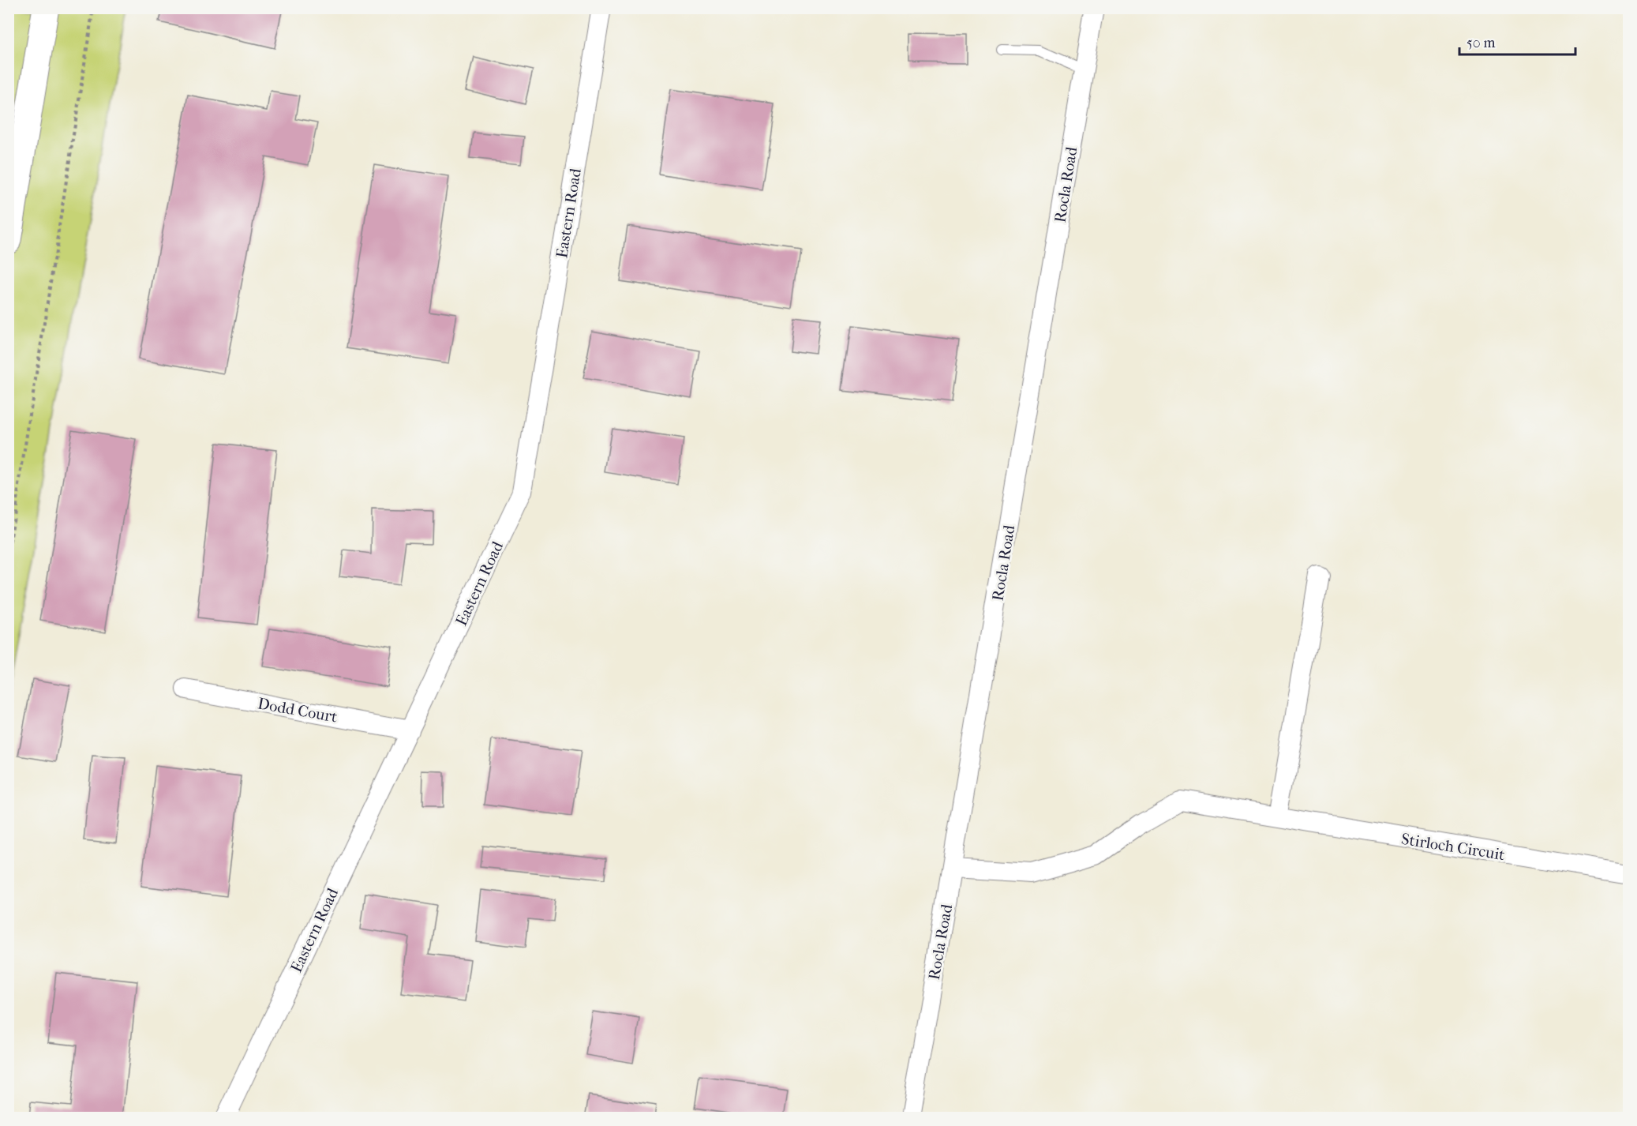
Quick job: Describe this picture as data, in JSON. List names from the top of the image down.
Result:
{
  "streets": {
    "street": [
      "Rocla Road",
      "Eastern Road",
      "Dodd Court",
      "Stirloch Circuit"
    ]
  },
  "crossings": [
    ["Rocla Road", "Stirloch Circuit"],
    ["Eastern Road", "Dodd Court"]
  ],
  "scale_bar": "50 m"
}
